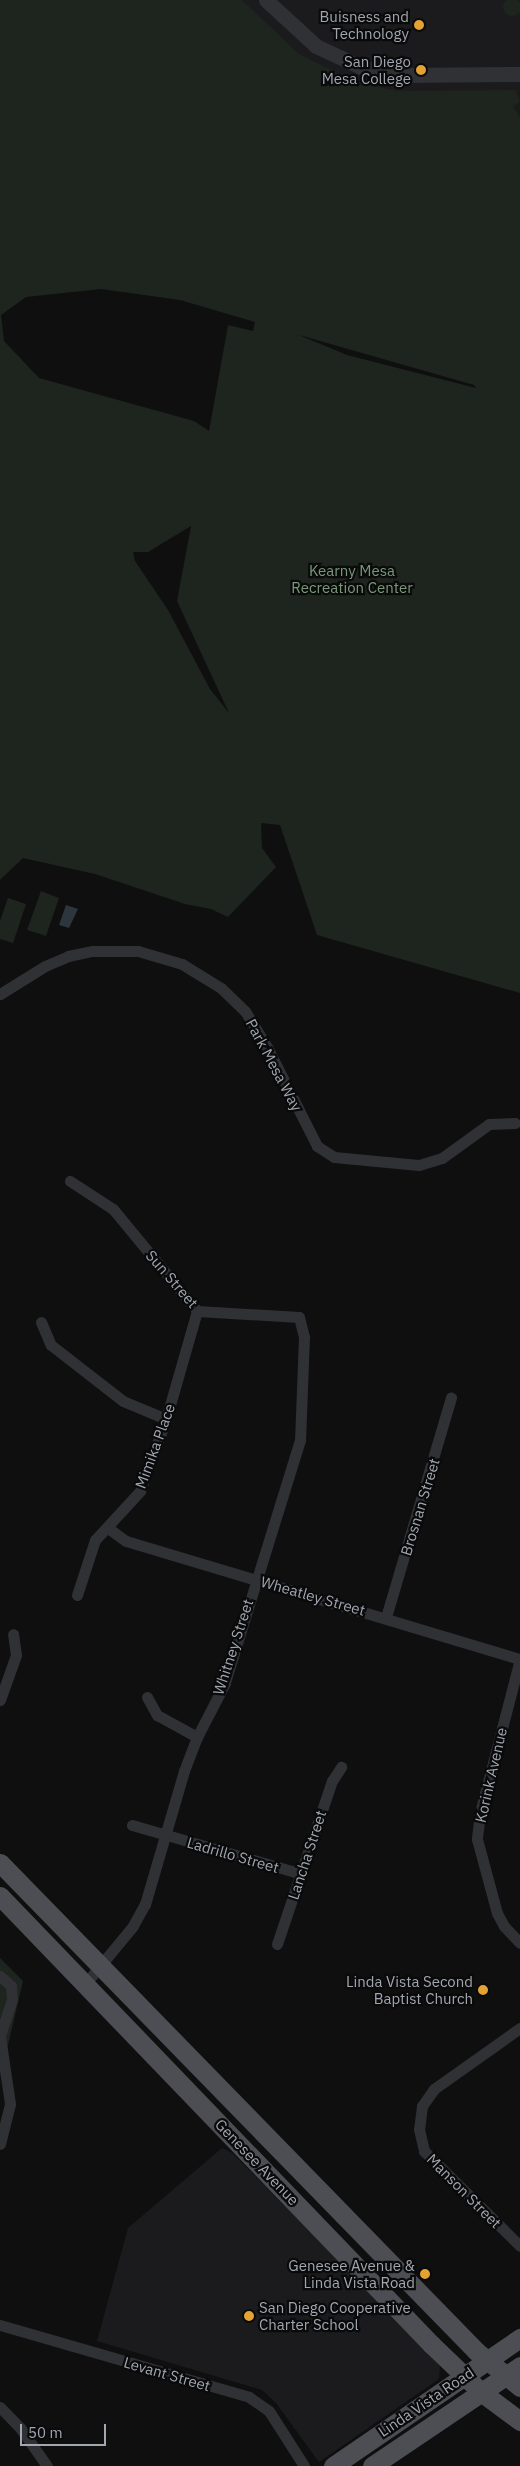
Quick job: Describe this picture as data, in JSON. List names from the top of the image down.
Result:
{
  "streets": {
    "main road": ["Genesee Avenue", "Linda Vista Road"],
    "street": [
      "Park Mesa Way",
      "Sun Street",
      "Mimika Place",
      "Brosnan Street",
      "Wheatley Street",
      "Whitney Street",
      "Korink Avenue",
      "Ladrillo Street",
      "Lancha Street",
      "Manson Street",
      "Levant Street"
    ]
  },
  "crossings": [
    ["Sun Street", "Mimika Place"],
    ["Sun Street", "Whitney Street"],
    ["Mimika Place", "Wheatley Street"],
    ["Brosnan Street", "Wheatley Street"],
    ["Wheatley Street", "Whitney Street"],
    ["Wheatley Street", "Korink Avenue"],
    ["Whitney Street", "Ladrillo Street"],
    ["Whitney Street", "Genesee Avenue"],
    ["Ladrillo Street", "Lancha Street"],
    ["Genesee Avenue", "Linda Vista Road"]
  ],
  "parks": ["Kearny Mesa Recreation Center"],
  "places": [
    "Buisness and Technology",
    "San Diego Mesa College",
    "Linda Vista Second Baptist Church",
    "Genesee Avenue & Linda Vista Road",
    "San Diego Cooperative Charter School"
  ],
  "scale_bar": "50 m"
}
